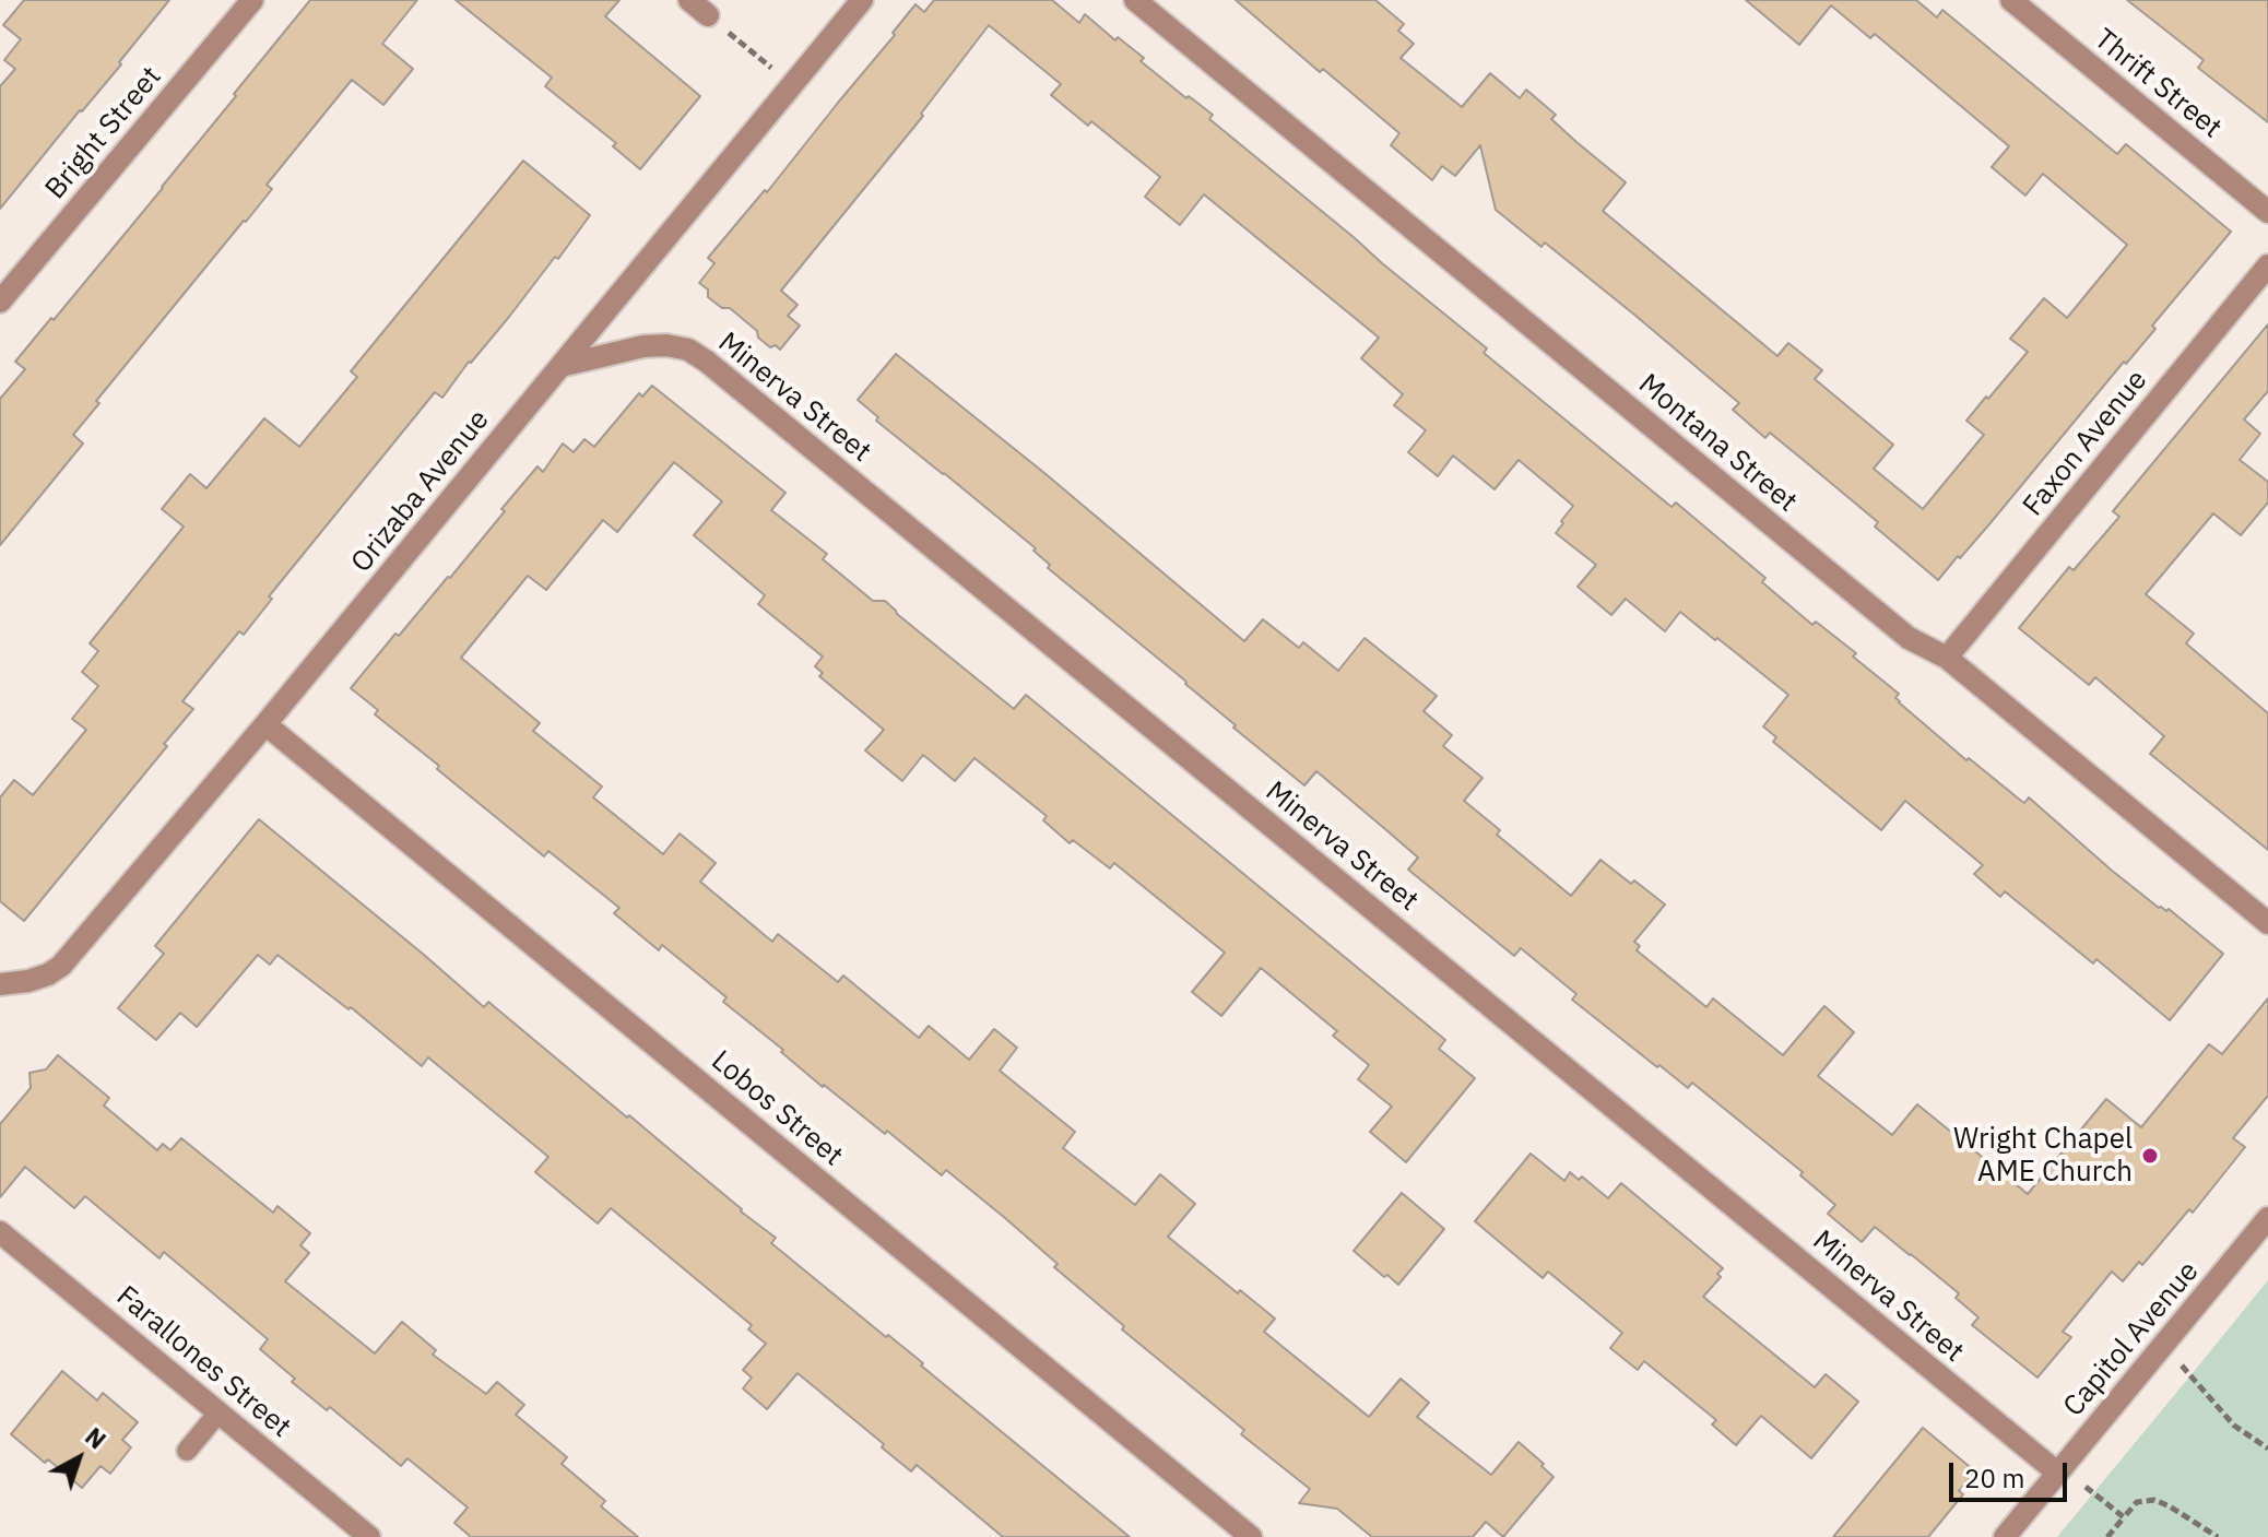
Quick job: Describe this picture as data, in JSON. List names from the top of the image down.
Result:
{
  "streets": {
    "street": [
      "Thrift Street",
      "Bright Street",
      "Minerva Street",
      "Montana Street",
      "Faxon Avenue",
      "Orizaba Avenue",
      "Lobos Street",
      "Capitol Avenue",
      "Farallones Street"
    ]
  },
  "crossings": [
    ["Minerva Street", "Orizaba Avenue"],
    ["Minerva Street", "Capitol Avenue"],
    ["Montana Street", "Faxon Avenue"],
    ["Orizaba Avenue", "Lobos Street"]
  ],
  "places": ["Wright Chapel AME Church"],
  "scale_bar": "20 m",
  "north": "top right"
}
